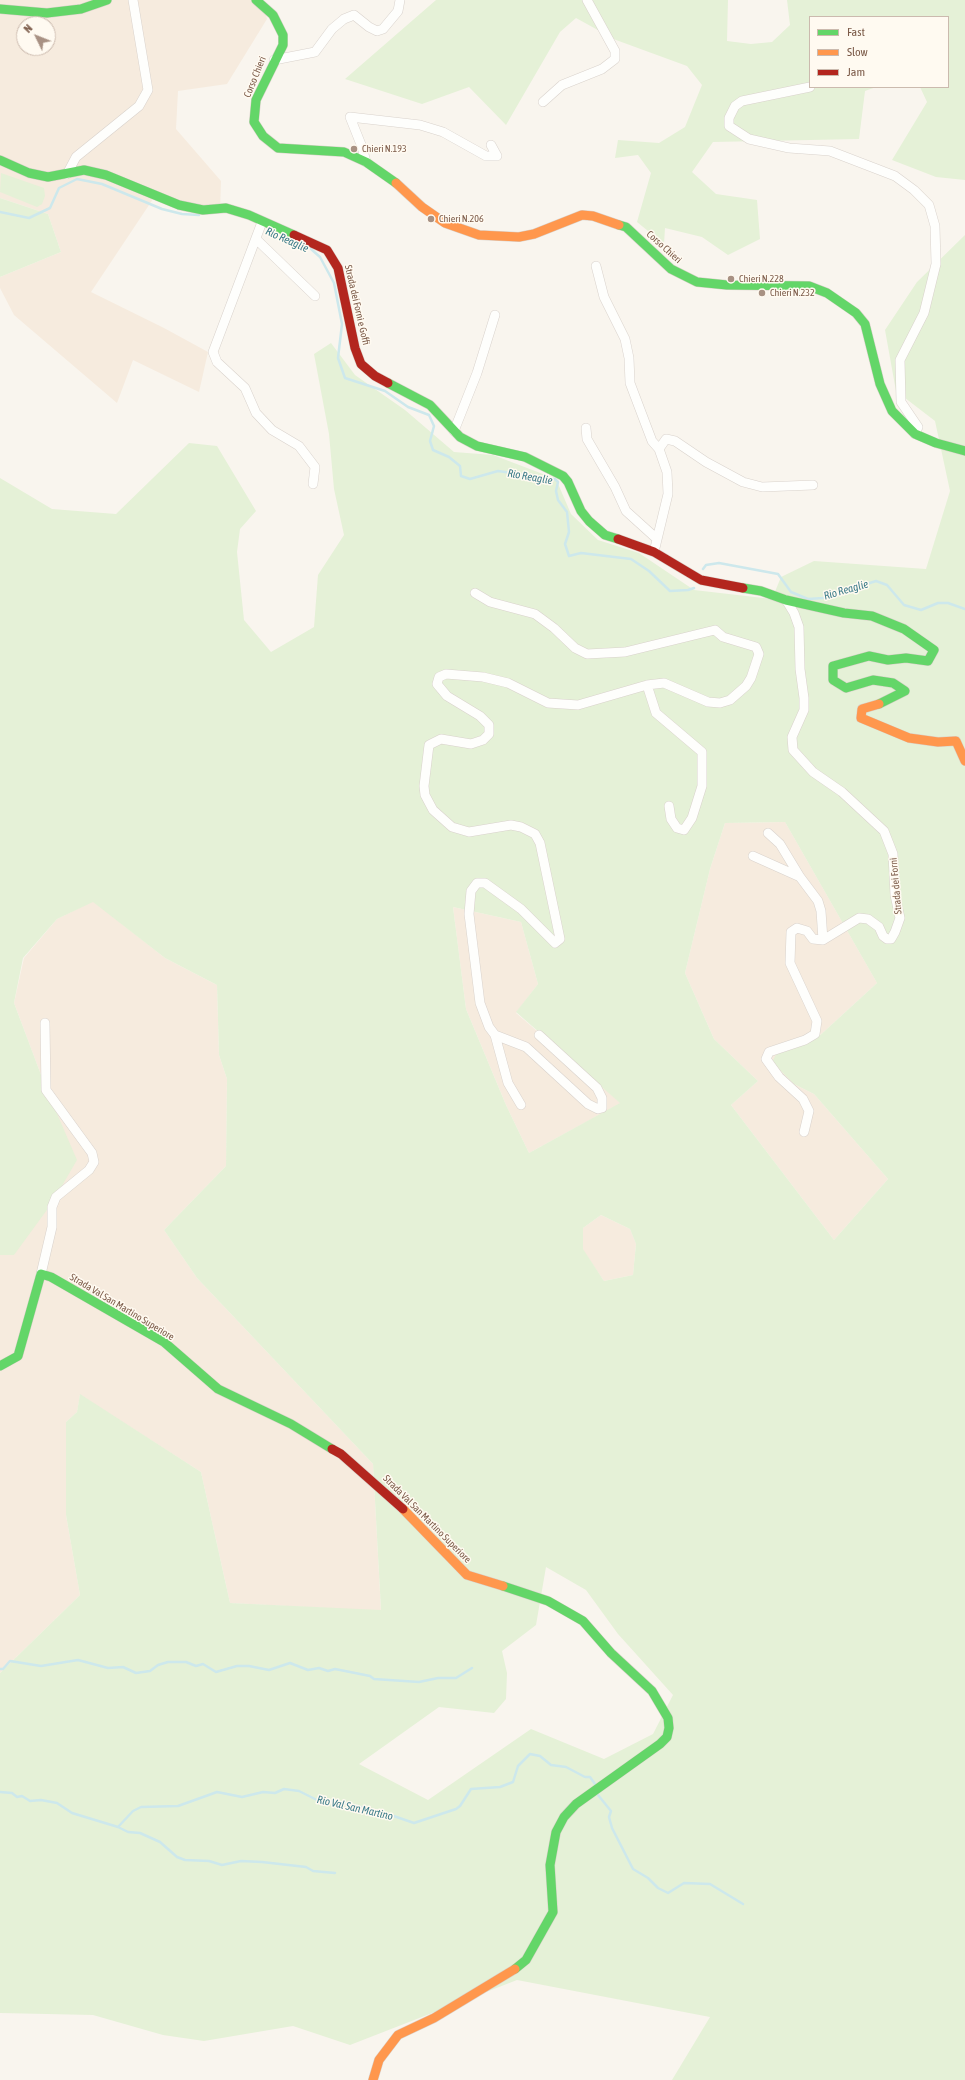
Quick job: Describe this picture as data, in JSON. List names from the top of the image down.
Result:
{
  "streets": {
    "street": [
      "Corso Chieri",
      "Strada dei Forni e Goffi",
      "Strada dei Forni",
      "Strada Val San Martino Superiore"
    ]
  },
  "crossings": [
    ["Strada dei Forni e Goffi", "Strada dei Forni"]
  ],
  "water": ["Rio Reaglie", "Rio Val San Martino"],
  "places": [
    "Chieri N.193",
    "Chieri N.206",
    "Chieri N.228",
    "Chieri N.232"
  ],
  "legend": ["Fast", "Slow", "Jam"],
  "north": "top left"
}
